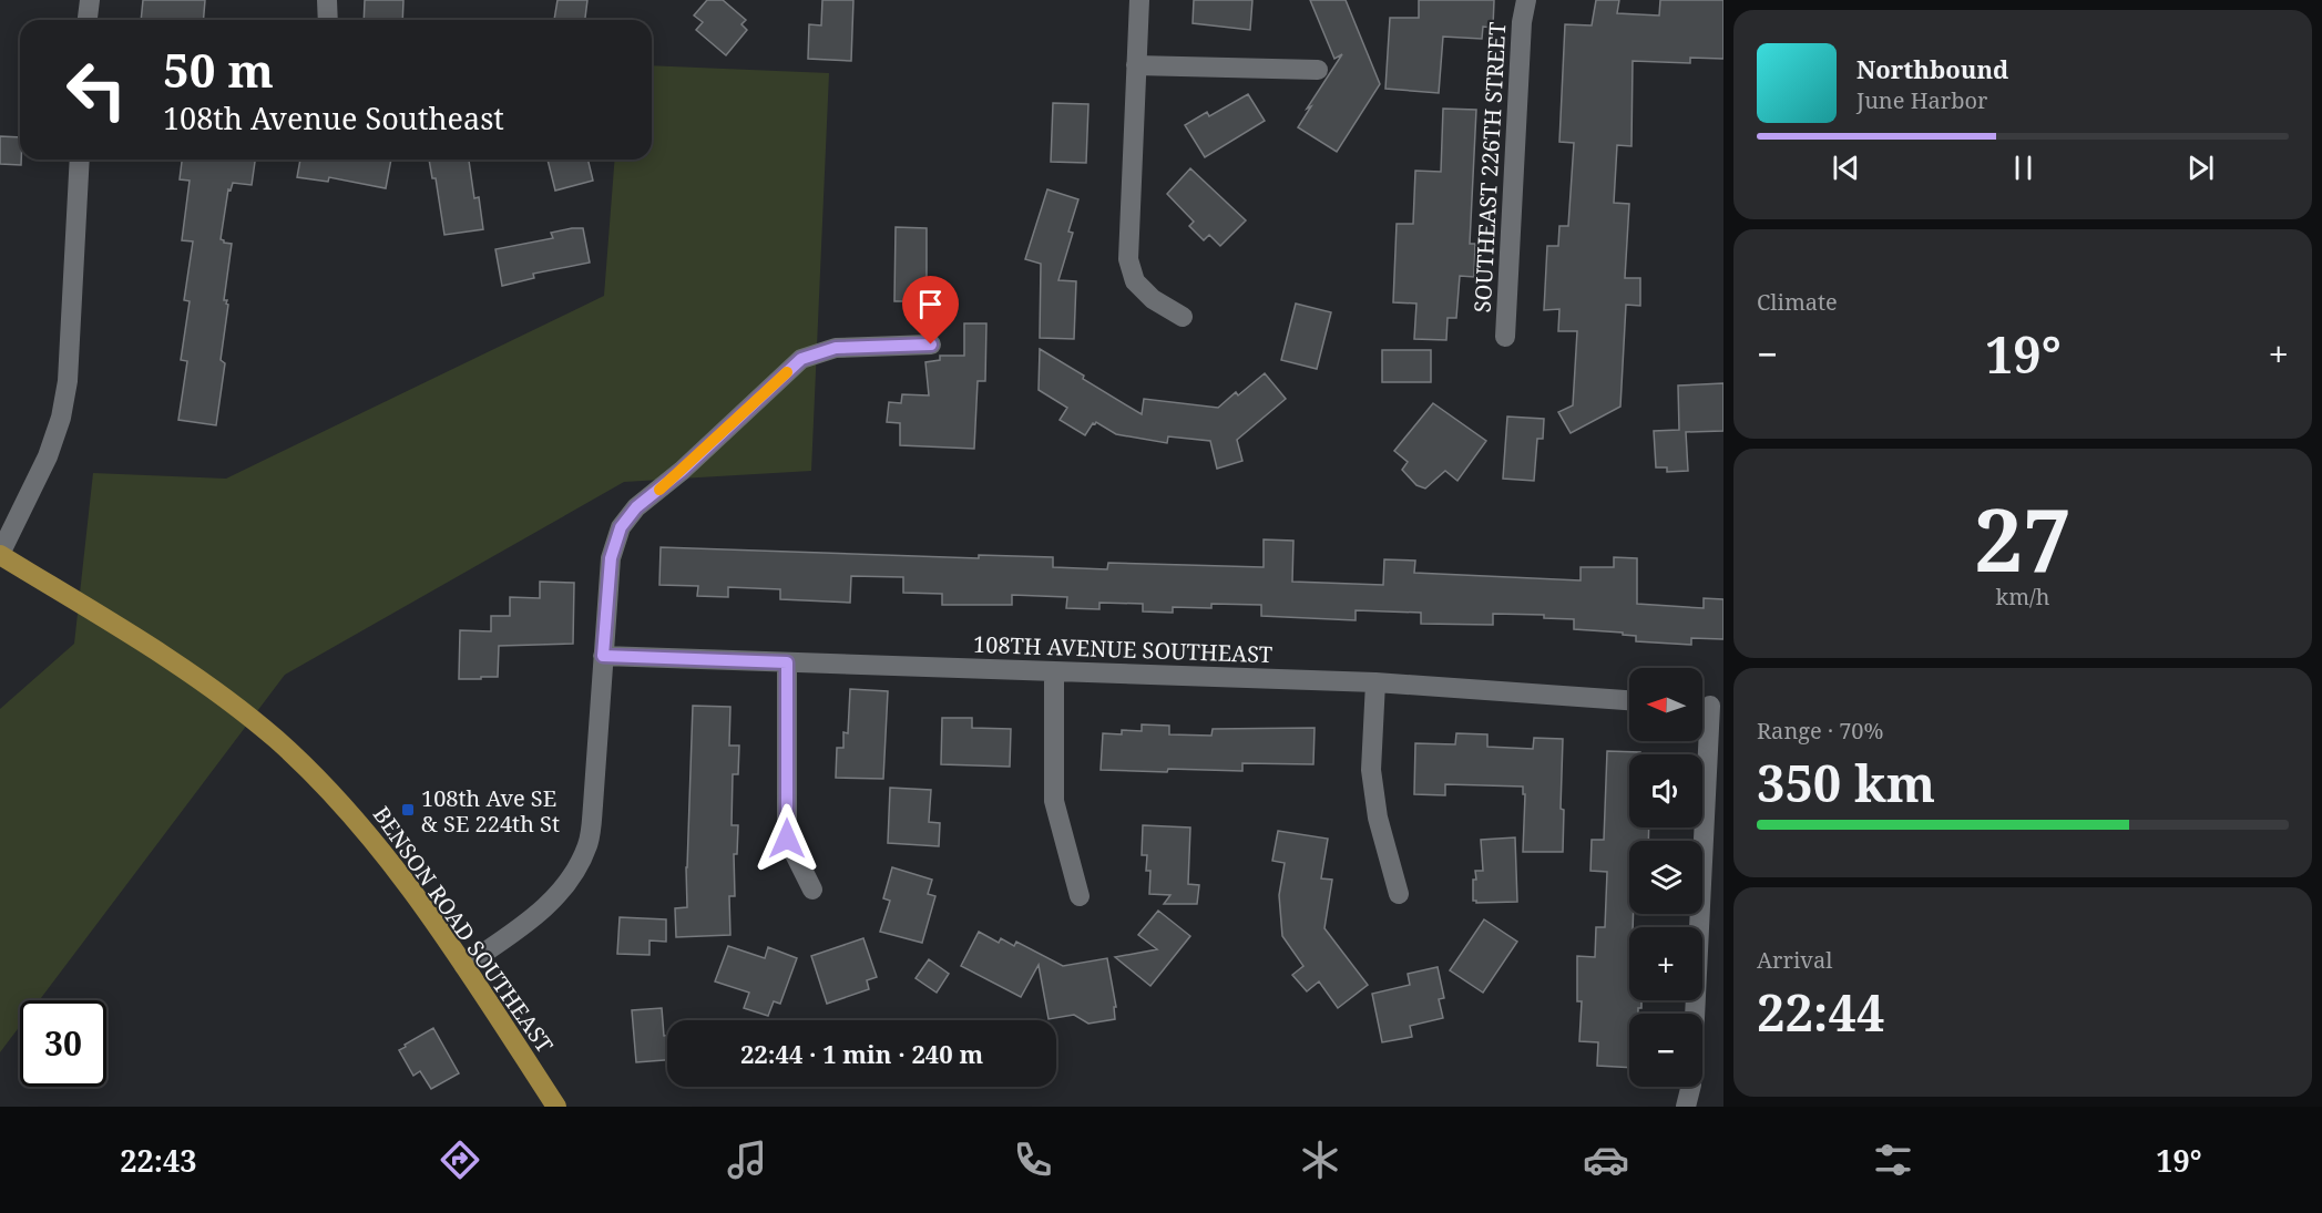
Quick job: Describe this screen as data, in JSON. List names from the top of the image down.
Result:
{
  "streets": {
    "main road": ["BENSON ROAD SOUTHEAST"],
    "street": ["SOUTHEAST 226TH STREET", "108TH AVENUE SOUTHEAST"]
  },
  "places": {
    "transit": ["108th Ave SE & SE 224th St"]
  },
  "north": "left",
  "page": {
    "turn": ["50 m", "108th Avenue Southeast"],
    "song": ["Northbound", "June Harbor"],
    "tile": [
      "Climate",
      ["27", "km/h"],
      ["Range · 70%", "350 km"],
      ["Arrival", "22:44"]
    ],
    "heat": ["−", "19°", "+"],
    "map_buttons": ["+", "−"],
    "limit": "30",
    "trip": "22:44 · 1 min · 240 m",
    "tabs": ["22:43", "19°"]
  }
}
